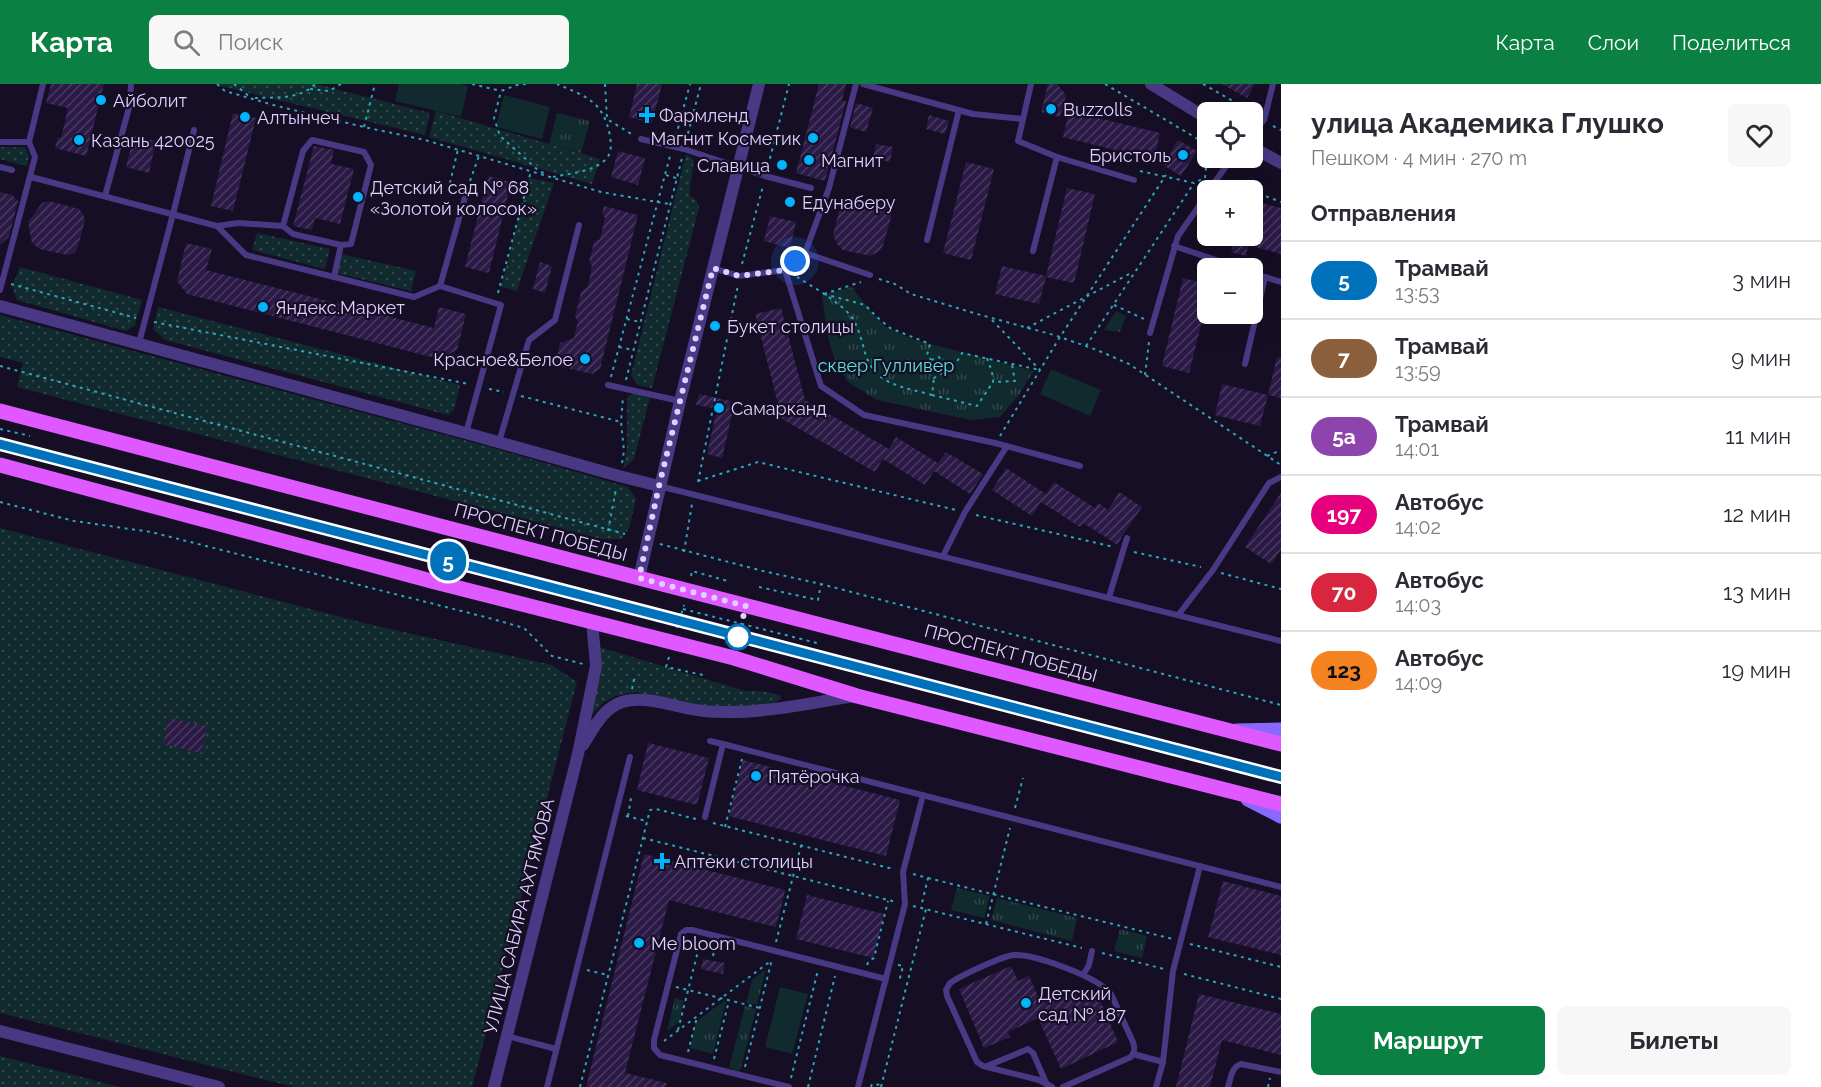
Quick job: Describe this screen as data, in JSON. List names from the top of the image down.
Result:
{
  "streets": {
    "main road": ["ПРОСПЕКТ ПОБЕДЫ"],
    "street": ["УЛИЦА САБИРА АХТЯМОВА"]
  },
  "parks": ["сквер Гулливер"],
  "places": {
    "other": [
      "Айболит",
      "Buzzolls",
      "Алтынчеч",
      "Магнит Косметик",
      "Казань 420025",
      "Бристоль",
      "Магнит",
      "Славица",
      "Детский сад № 68 «Золотой колосок»",
      "Едунаберу",
      "Яндекс.Маркет",
      "Букет столицы",
      "Красное&Белое",
      "Самарканд",
      "Пятёрочка",
      "Me bloom",
      "Детский сад № 187"
    ],
    "health": ["Фармленд", "Аптеки столицы"]
  },
  "lines": ["tram line 5"],
  "page": {
    "header": "Карта",
    "search": "Поиск",
    "nav": ["Карта", "Слои", "Поделиться"],
    "on_map": "5",
    "heading": [
      ["улица Академика Глушко", "Пешком · 4 мин · 270 m"],
      "Отправления"
    ],
    "map_buttons": ["+", "−"],
    "list": [
      {
        "mark": "5",
        "name": "Трамвай",
        "note": "13:53",
        "value": "3 мин"
      },
      {
        "mark": "7",
        "name": "Трамвай",
        "note": "13:59",
        "value": "9 мин"
      },
      {
        "mark": "5а",
        "name": "Трамвай",
        "note": "14:01",
        "value": "11 мин"
      },
      {
        "mark": "197",
        "name": "Автобус",
        "note": "14:02",
        "value": "12 мин"
      },
      {
        "mark": "70",
        "name": "Автобус",
        "note": "14:03",
        "value": "13 мин"
      },
      {
        "mark": "123",
        "name": "Автобус",
        "note": "14:09",
        "value": "19 мин"
      }
    ],
    "buttons": ["Маршрут", "Билеты"]
  }
}
